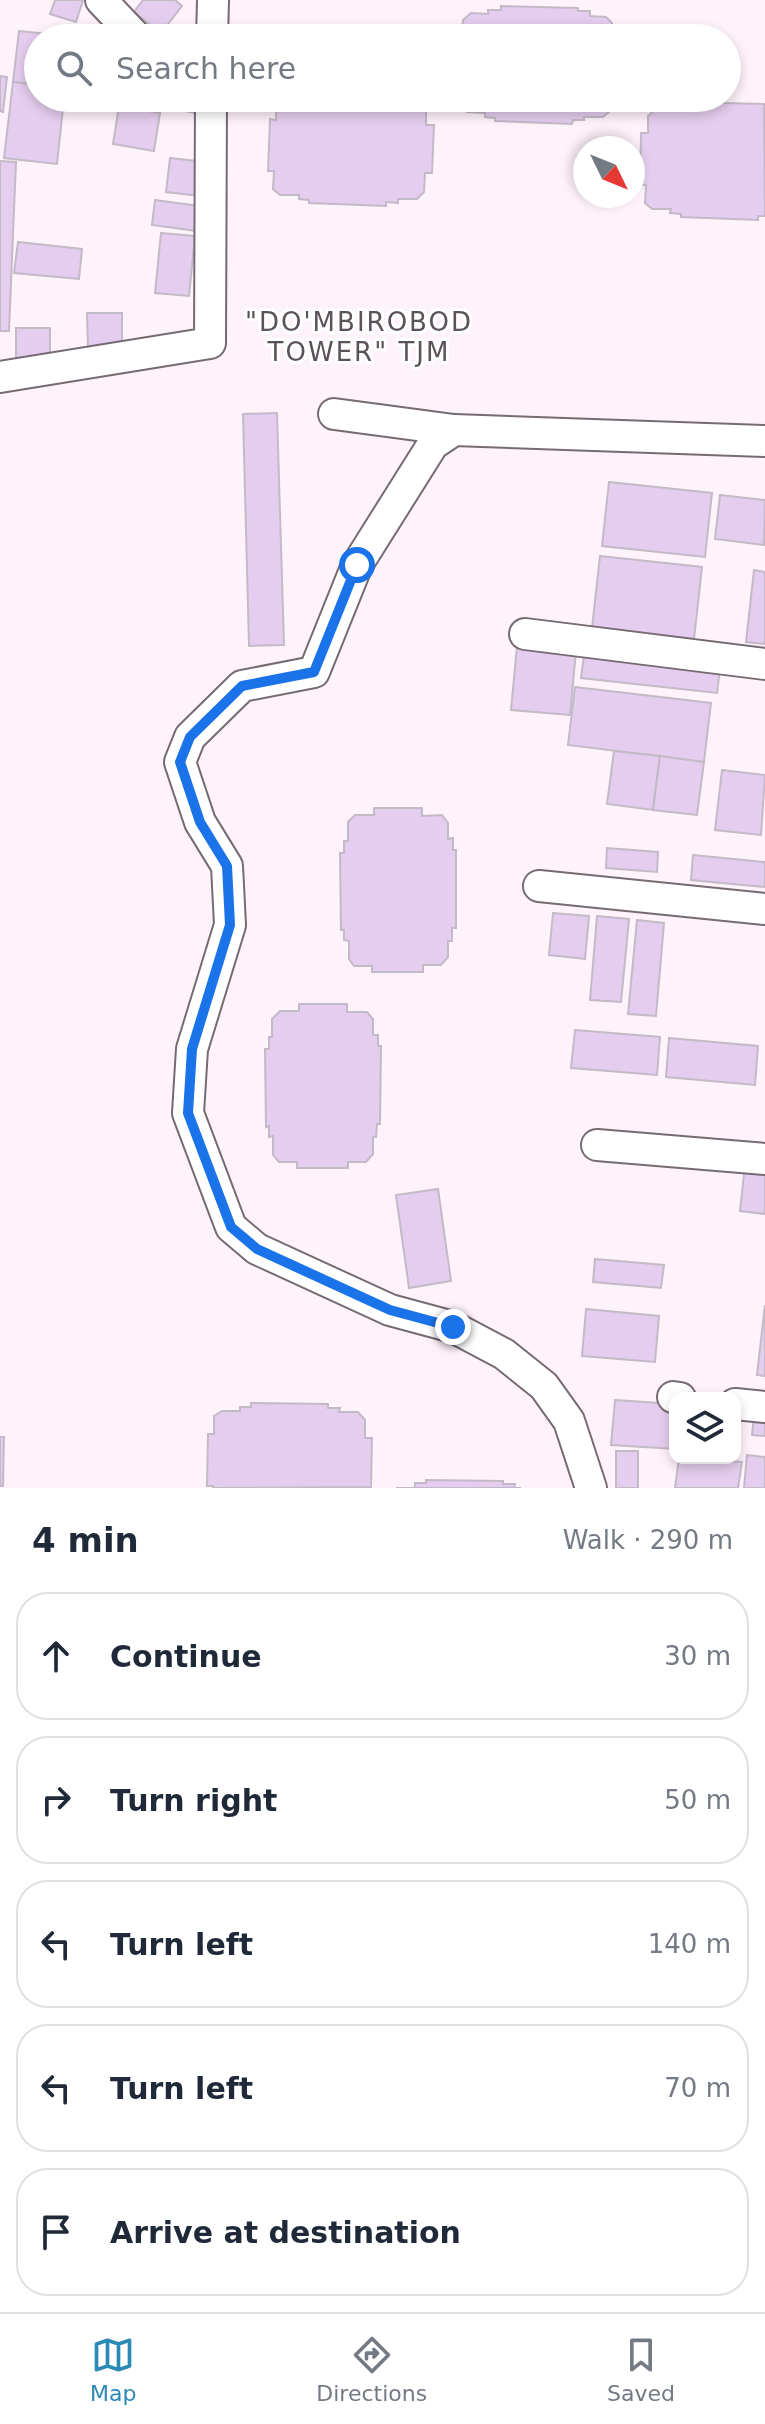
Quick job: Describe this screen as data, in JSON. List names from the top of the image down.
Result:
{
  "districts": ["\"DO'MBIROBOD TOWER\" TJM"],
  "north": "bottom right",
  "page": {
    "search": "Search here",
    "heading": ["4 min", "Walk · 290 m"],
    "list": [
      ["Continue", "30 m"],
      ["Turn right", "50 m"],
      ["Turn left", "140 m"],
      ["Turn left", "70 m"],
      "Arrive at destination"
    ],
    "nav": ["Map", "Directions", "Saved"]
  }
}
